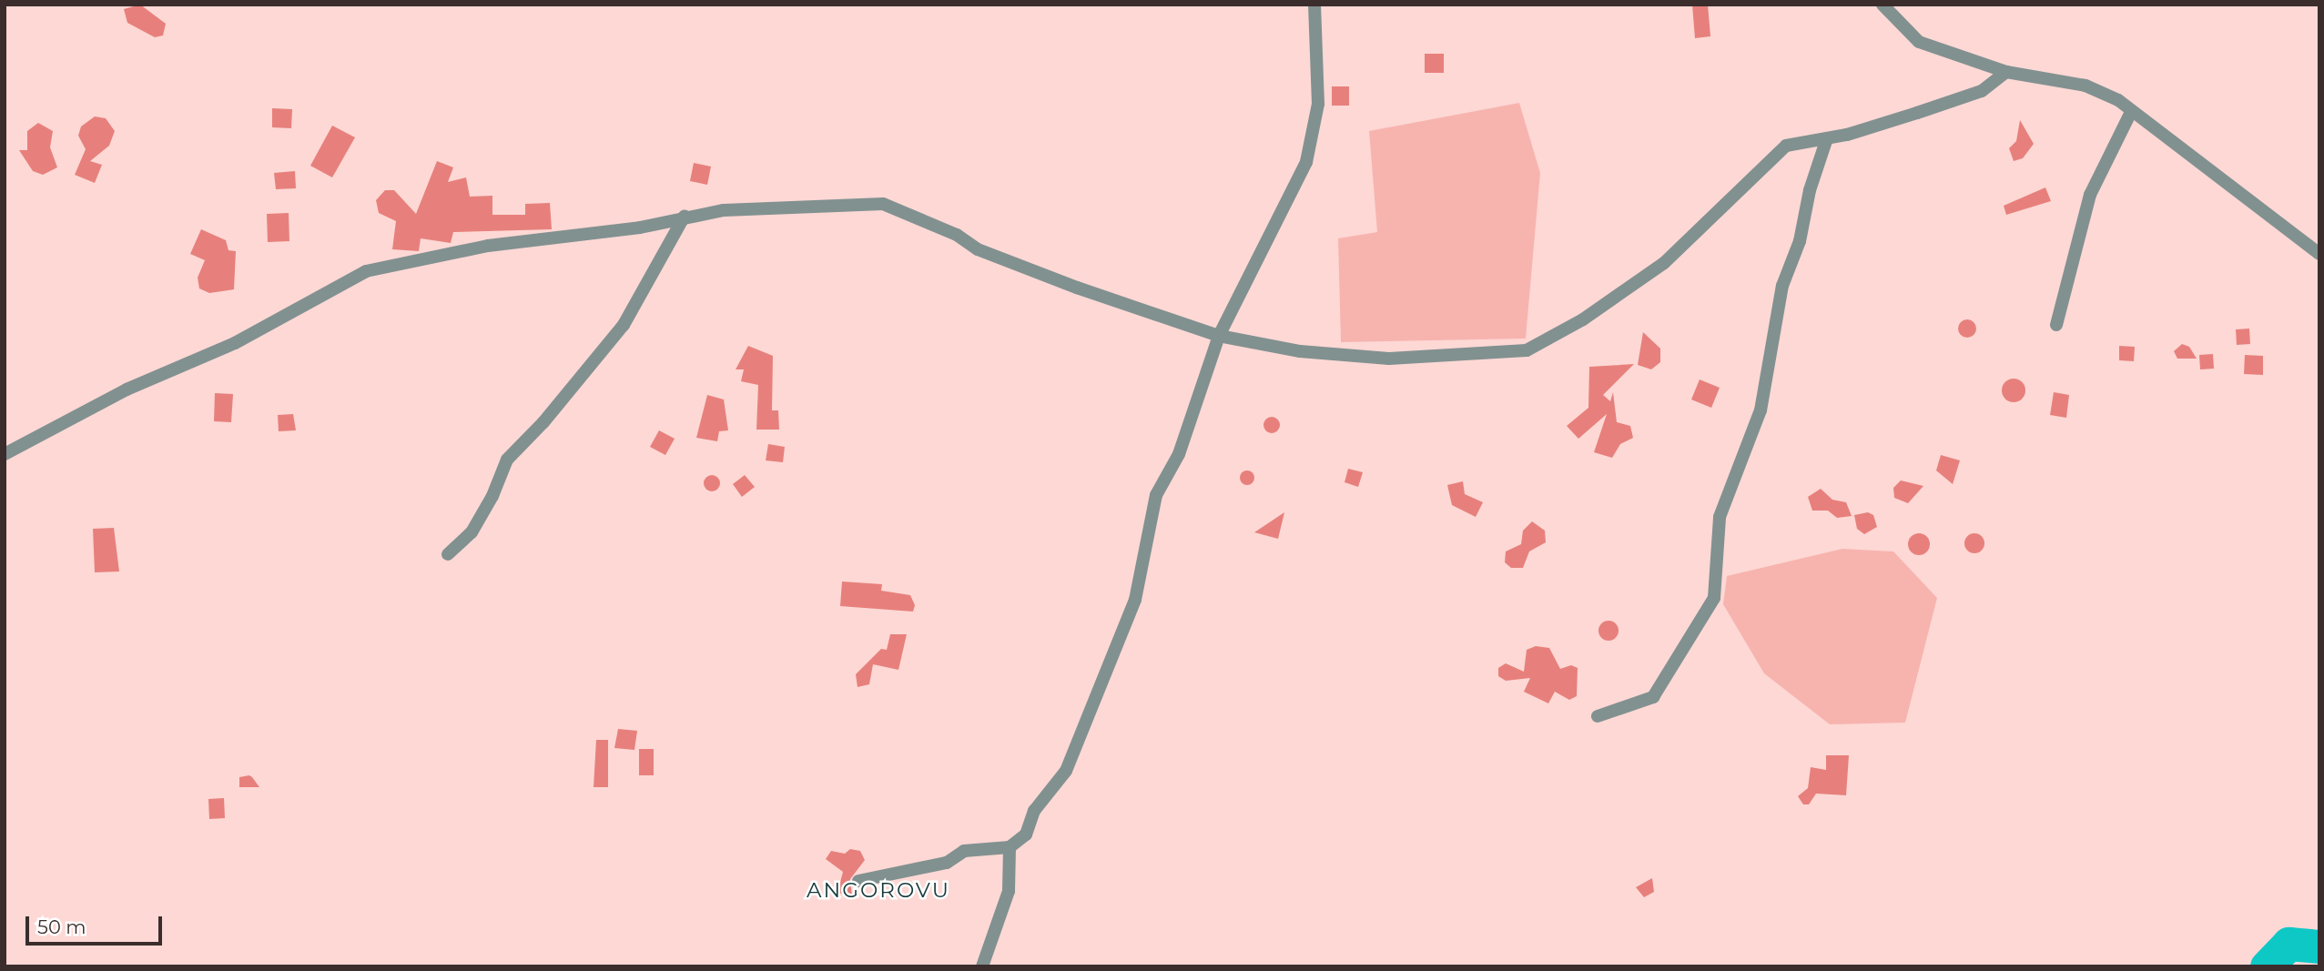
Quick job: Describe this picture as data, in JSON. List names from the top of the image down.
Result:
{
  "districts": ["ANGOROVU"],
  "scale_bar": "50 m"
}
